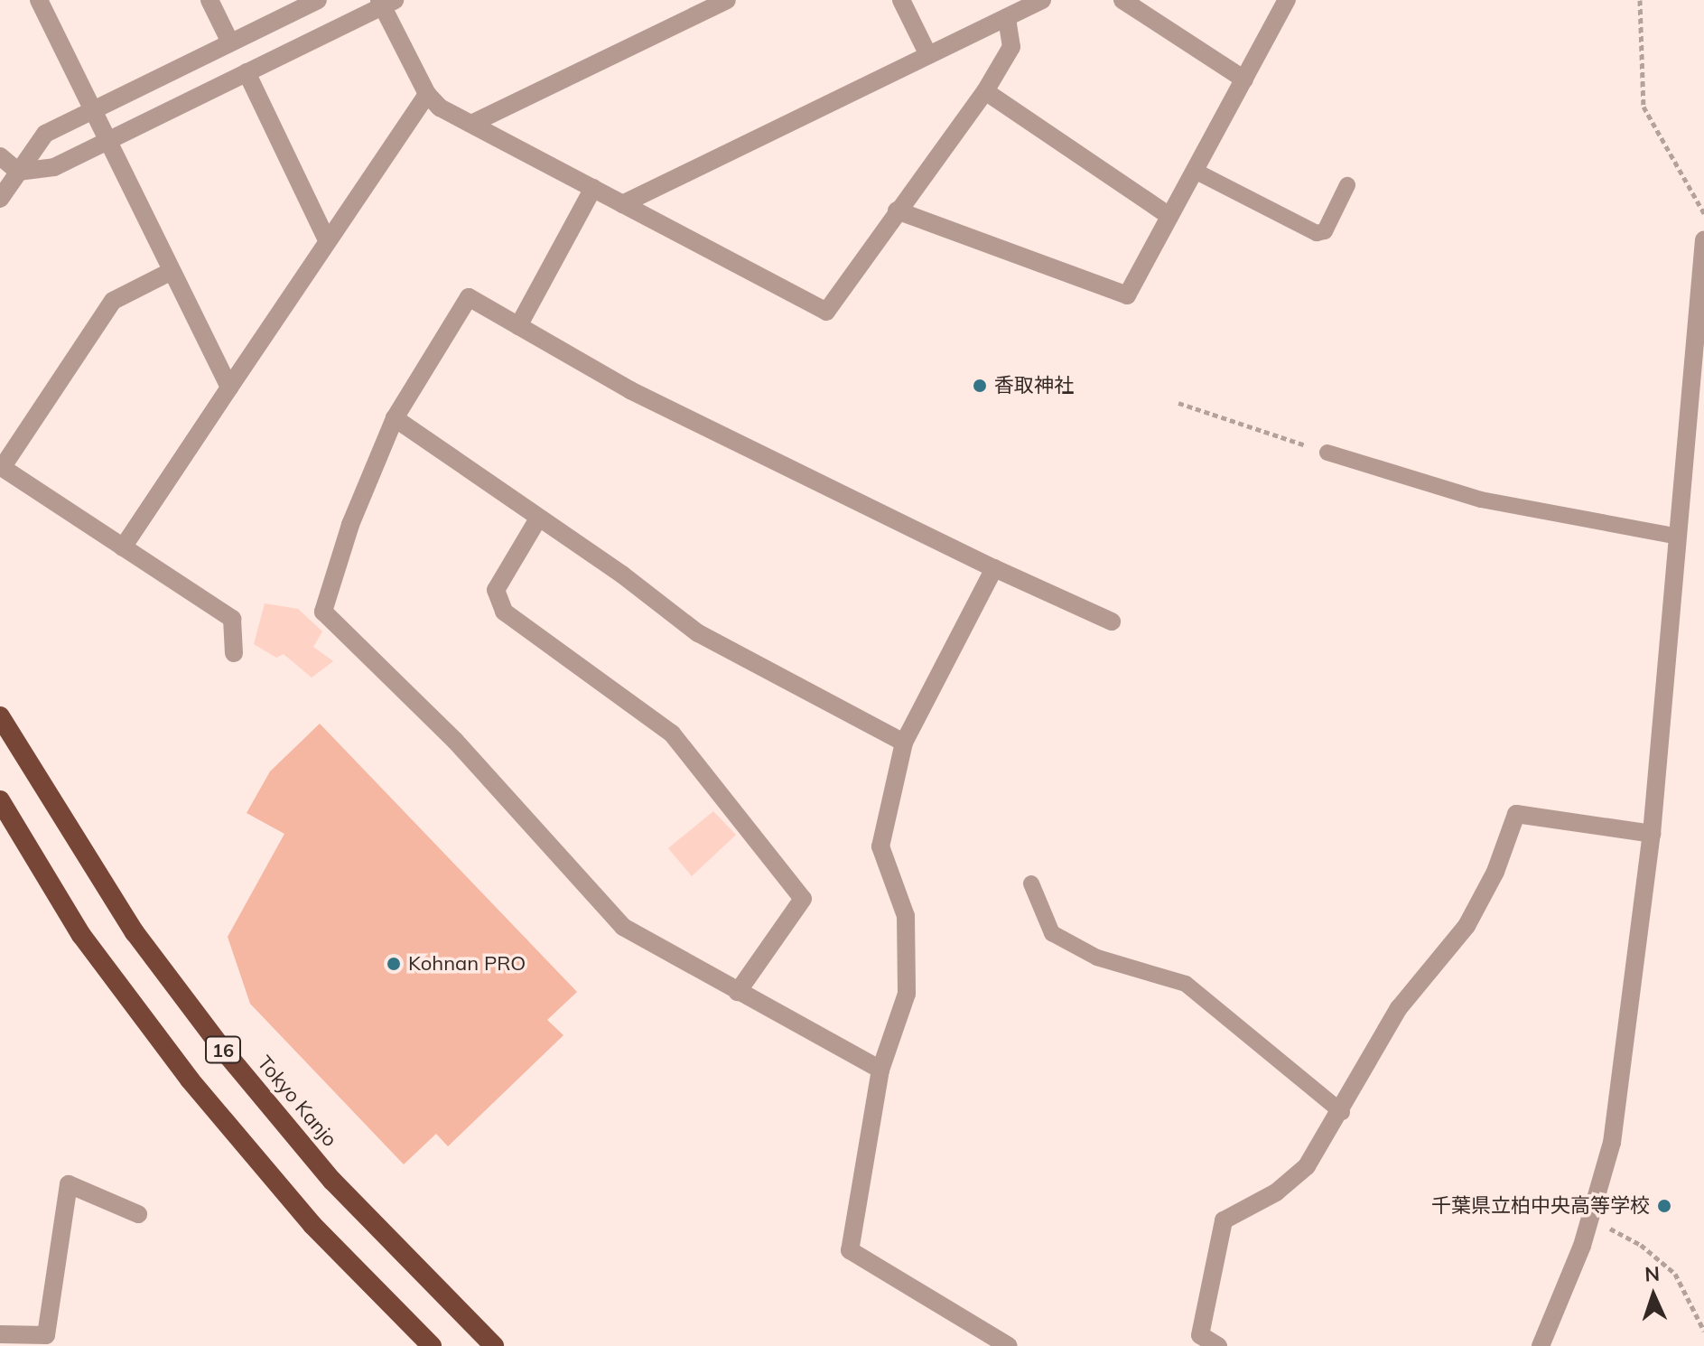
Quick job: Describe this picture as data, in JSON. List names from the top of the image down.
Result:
{
  "streets": {
    "highway": ["16", "Tokyo Kanjo"]
  },
  "places": ["香取神社", "Kohnan PRO", "千葉県立柏中央高等学校"],
  "north": "top"
}
